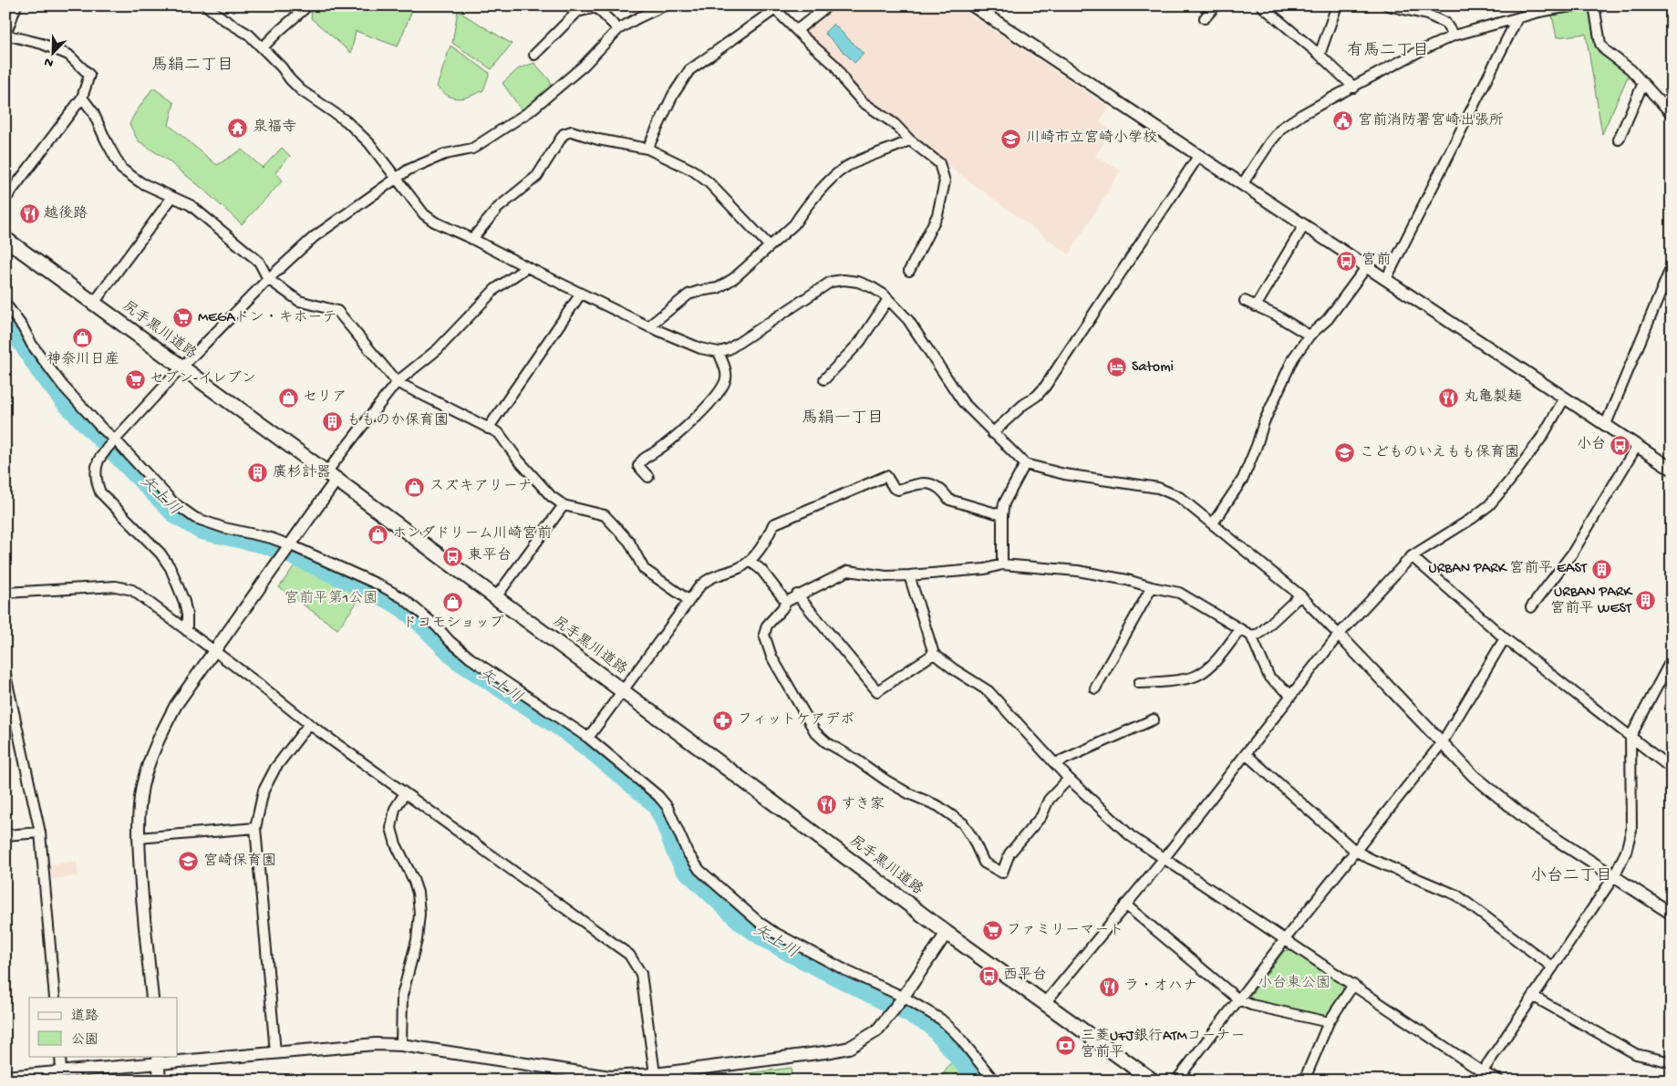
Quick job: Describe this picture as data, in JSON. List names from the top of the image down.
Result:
{
  "streets": {
    "main road": ["尻手黒川道路"]
  },
  "districts": [
    "有馬二丁目",
    "馬絹二丁目",
    "馬絹一丁目",
    "小台二丁目"
  ],
  "water": ["矢上川"],
  "parks": ["宮前平第1公園", "小台東公園"],
  "places": {
    "public building": ["宮前消防署宮崎出張所"],
    "temple": ["泉福寺"],
    "school or university": ["川崎市立宮崎小学校", "こどものいえもも保育園", "宮崎保育園"],
    "restaurant": [
      "越後路",
      "丸亀製麺",
      "すき家",
      "ラ・オハナ"
    ],
    "bus stop": [
      "宮前",
      "小台",
      "東平台",
      "西平台"
    ],
    "supermarket": ["MEGAドン・キホーテ", "セブン-イレブン", "ファミリーマート"],
    "shop": [
      "神奈川日産",
      "セリア",
      "スズキアリーナ",
      "ホンダドリーム川崎宮前",
      "ドコモショップ"
    ],
    "hotel": ["Satomi"],
    "building": [
      "もものか保育園",
      "廣杉計器",
      "URBAN PARK 宮前平 EAST",
      "URBAN PARK 宮前平 WEST"
    ],
    "pharmacy": ["フィットケアデポ"],
    "bank": ["三菱UFJ銀行ATMコーナー 宮前平"]
  },
  "legend": ["道路", "公園"],
  "north": "bottom left"
}
